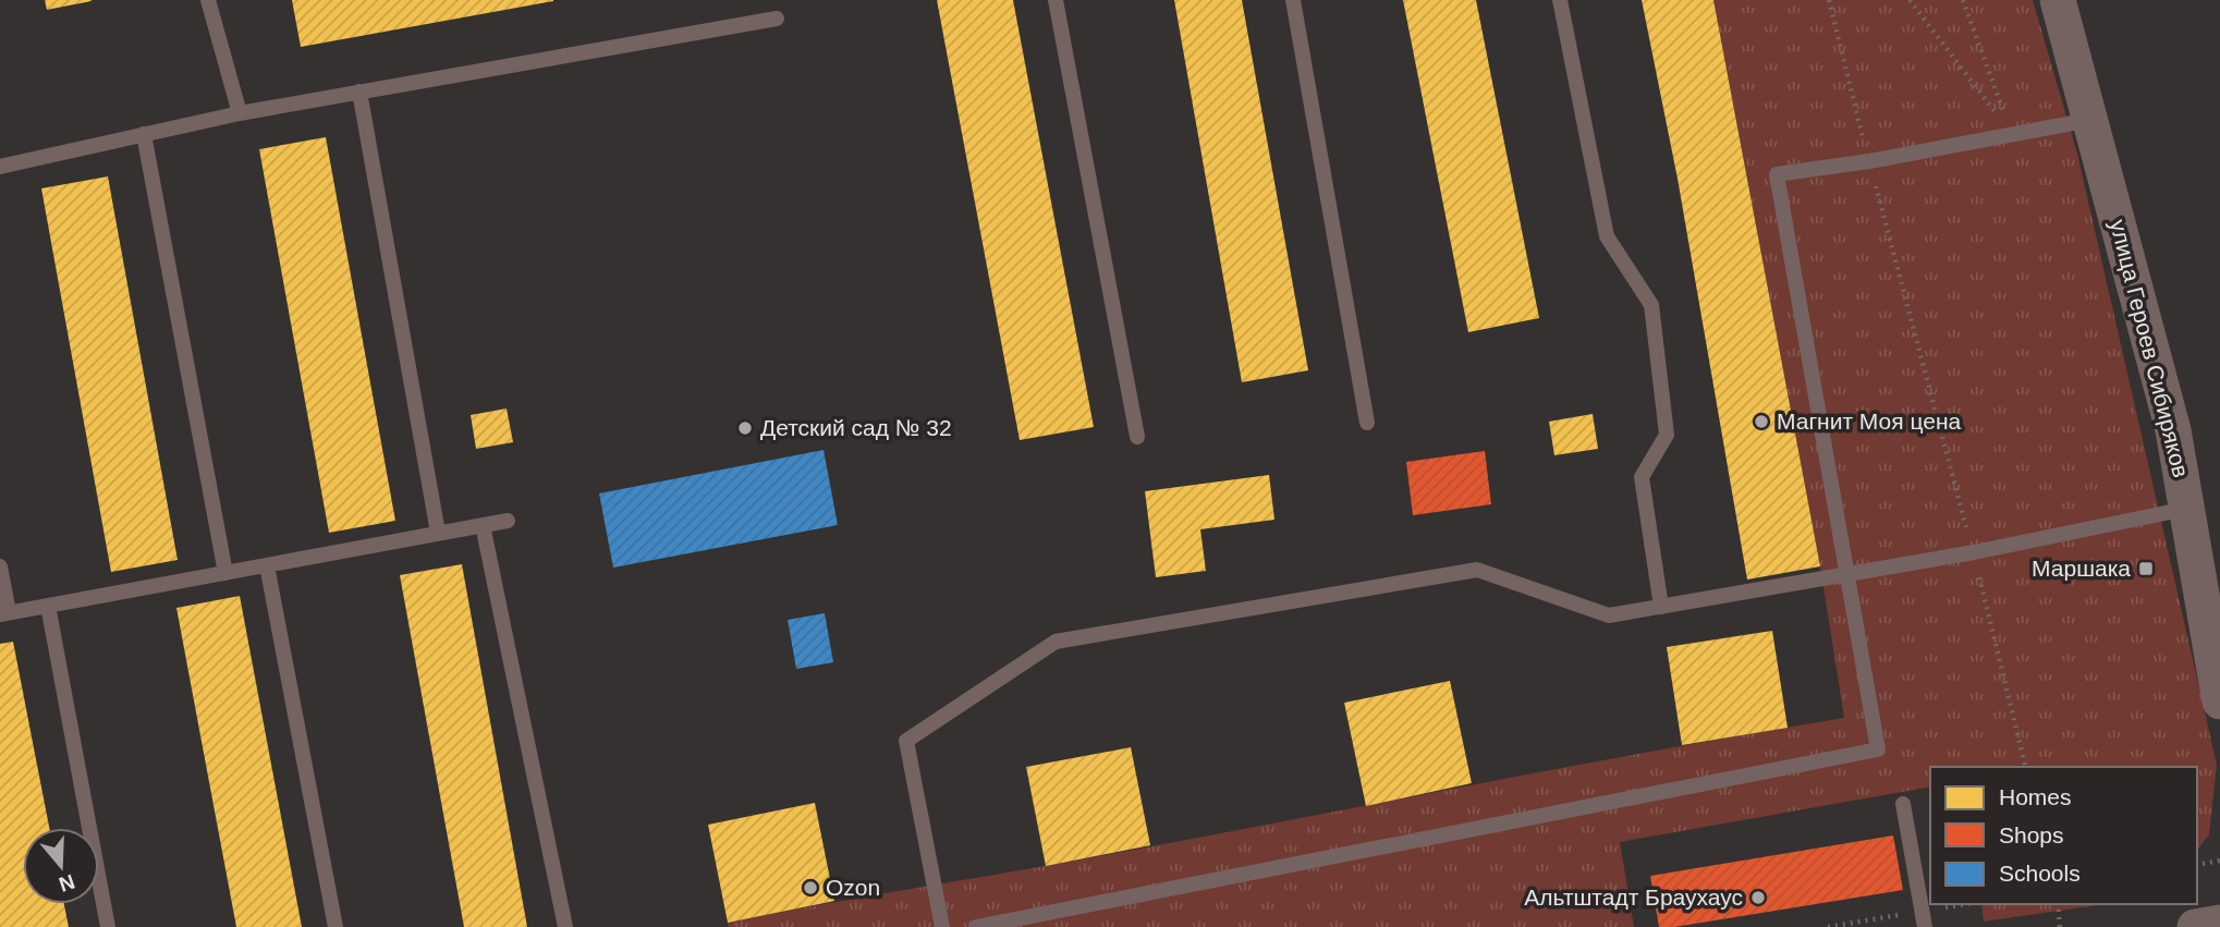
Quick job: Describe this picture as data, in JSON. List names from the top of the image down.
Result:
{
  "streets": {
    "street": ["улица Героев Сибиряков"]
  },
  "places": {
    "other": [
      "Магнит Моя цена",
      "Детский сад № 32",
      "Ozon",
      "Альтштадт Браухаус"
    ],
    "transit": ["Маршака"]
  },
  "legend": ["Homes", "Shops", "Schools"],
  "north": "bottom"
}
